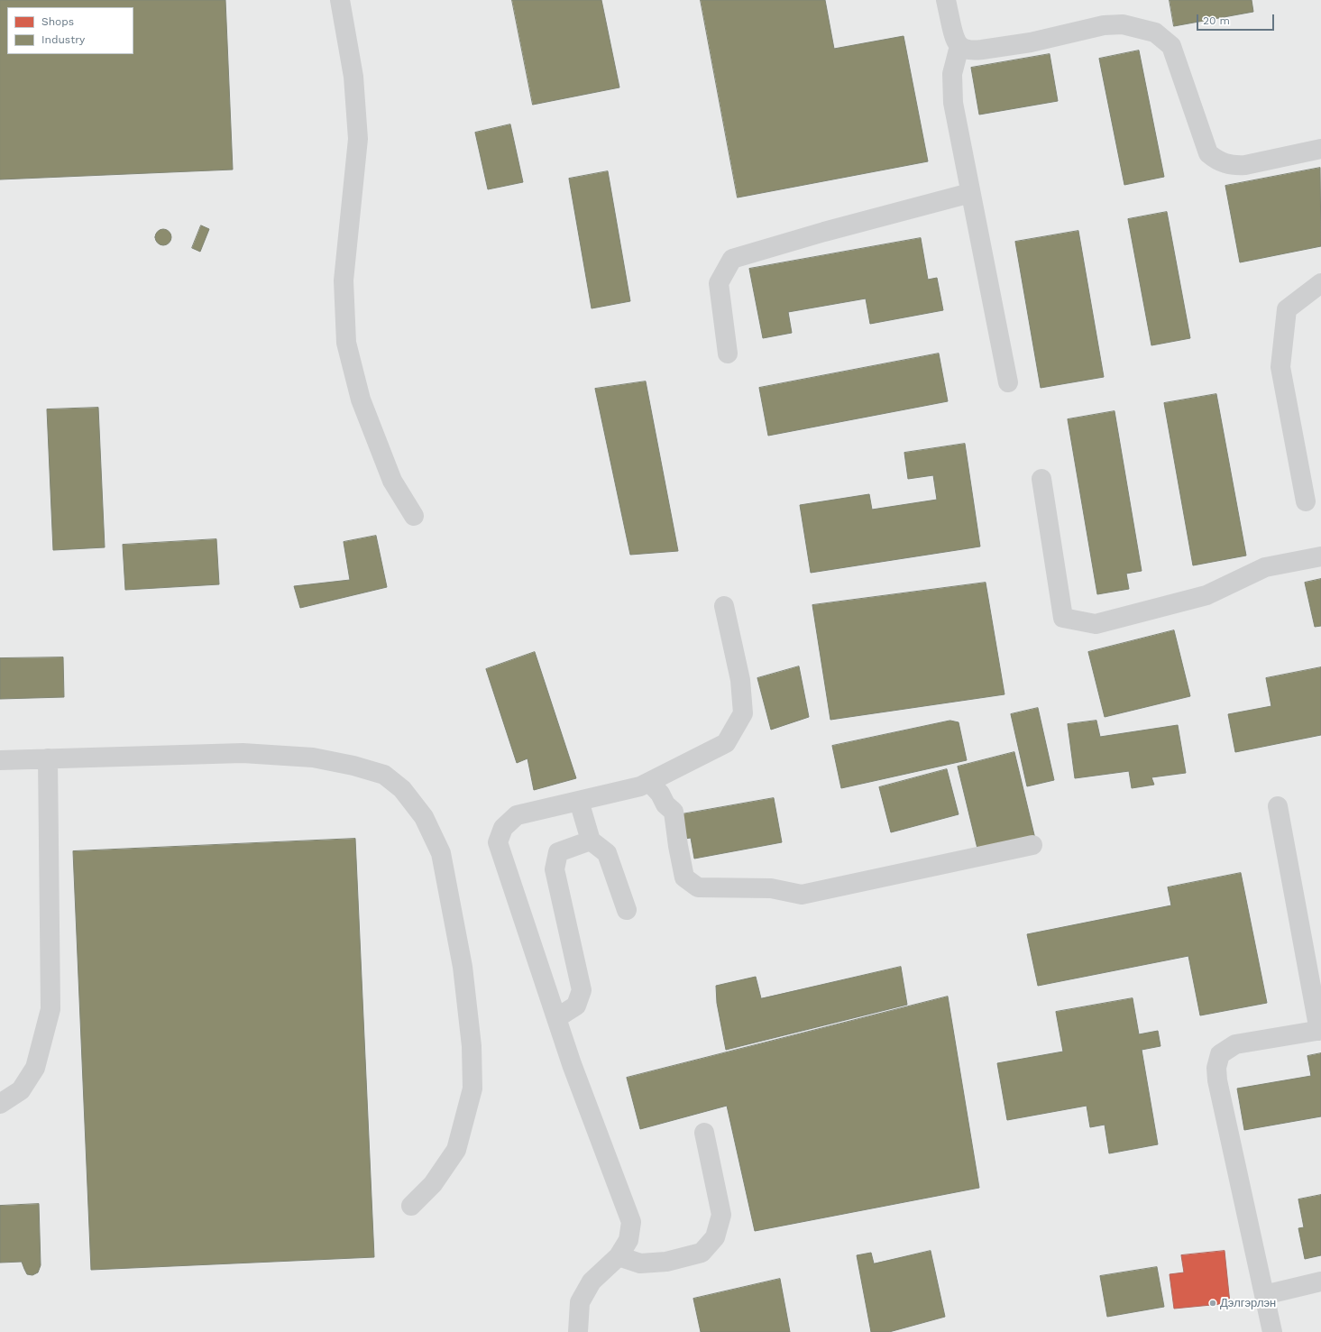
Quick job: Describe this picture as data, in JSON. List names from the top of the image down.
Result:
{
  "places": ["Дэлгэрлэн"],
  "legend": ["Shops", "Industry"],
  "scale_bar": "20 m"
}
